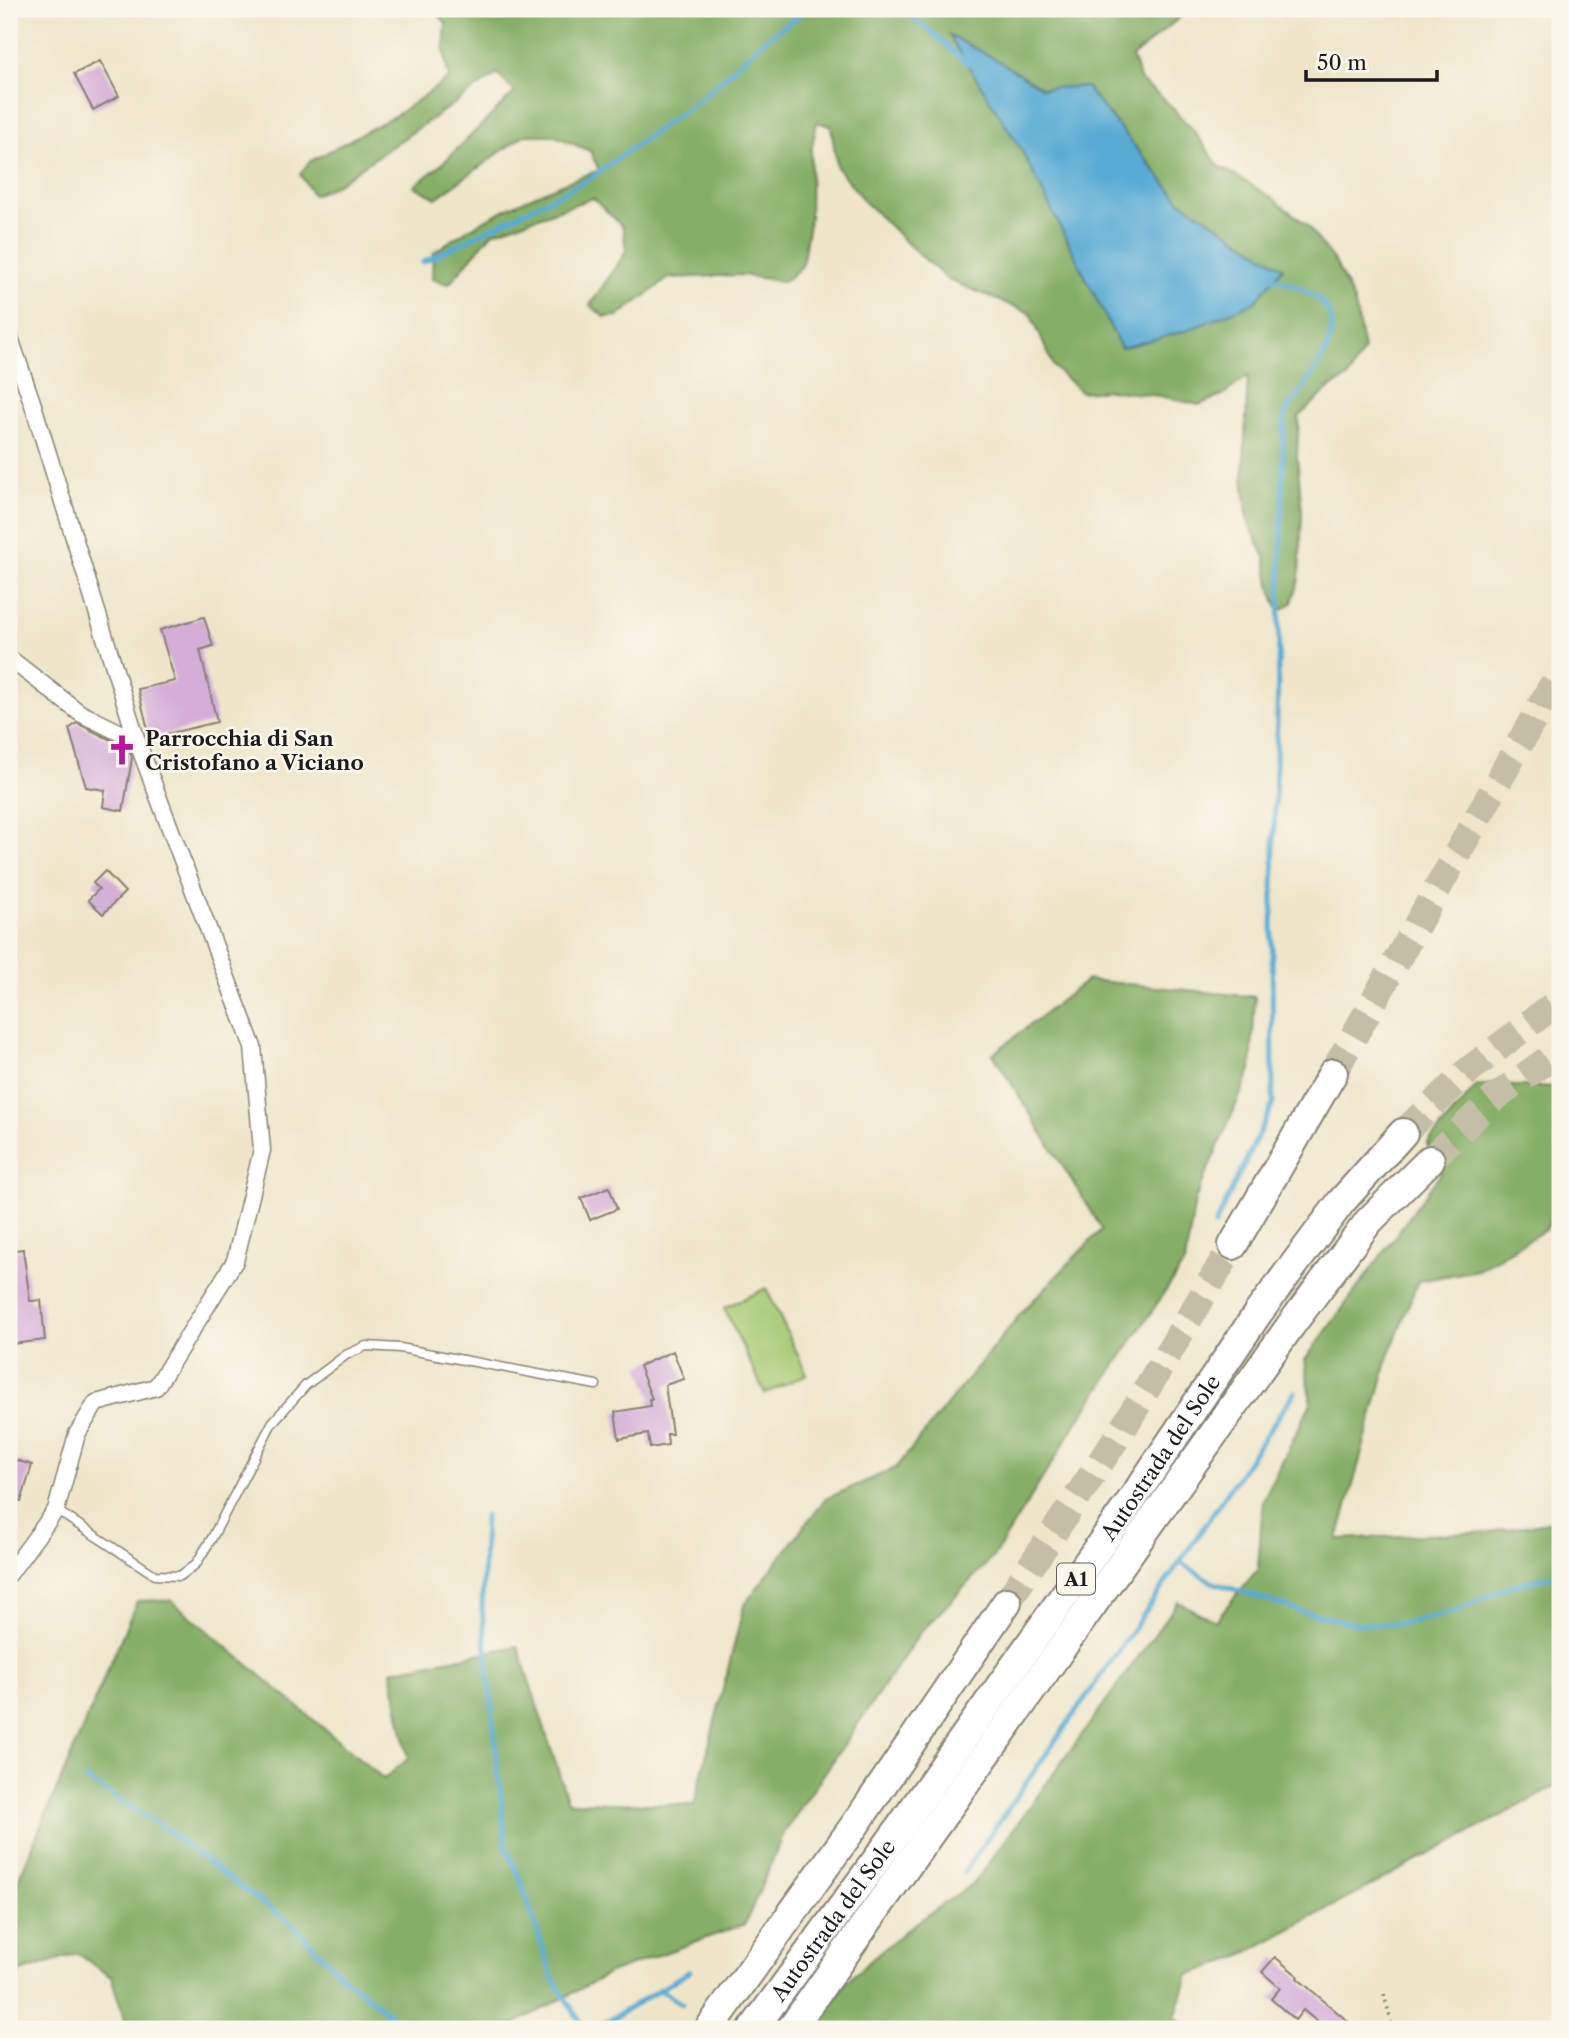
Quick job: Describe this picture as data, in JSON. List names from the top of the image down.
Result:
{
  "streets": {
    "highway": ["Autostrada del Sole", "A1"]
  },
  "places": {
    "church": ["Parrocchia di San Cristofano a Viciano"]
  },
  "scale_bar": "50 m"
}
